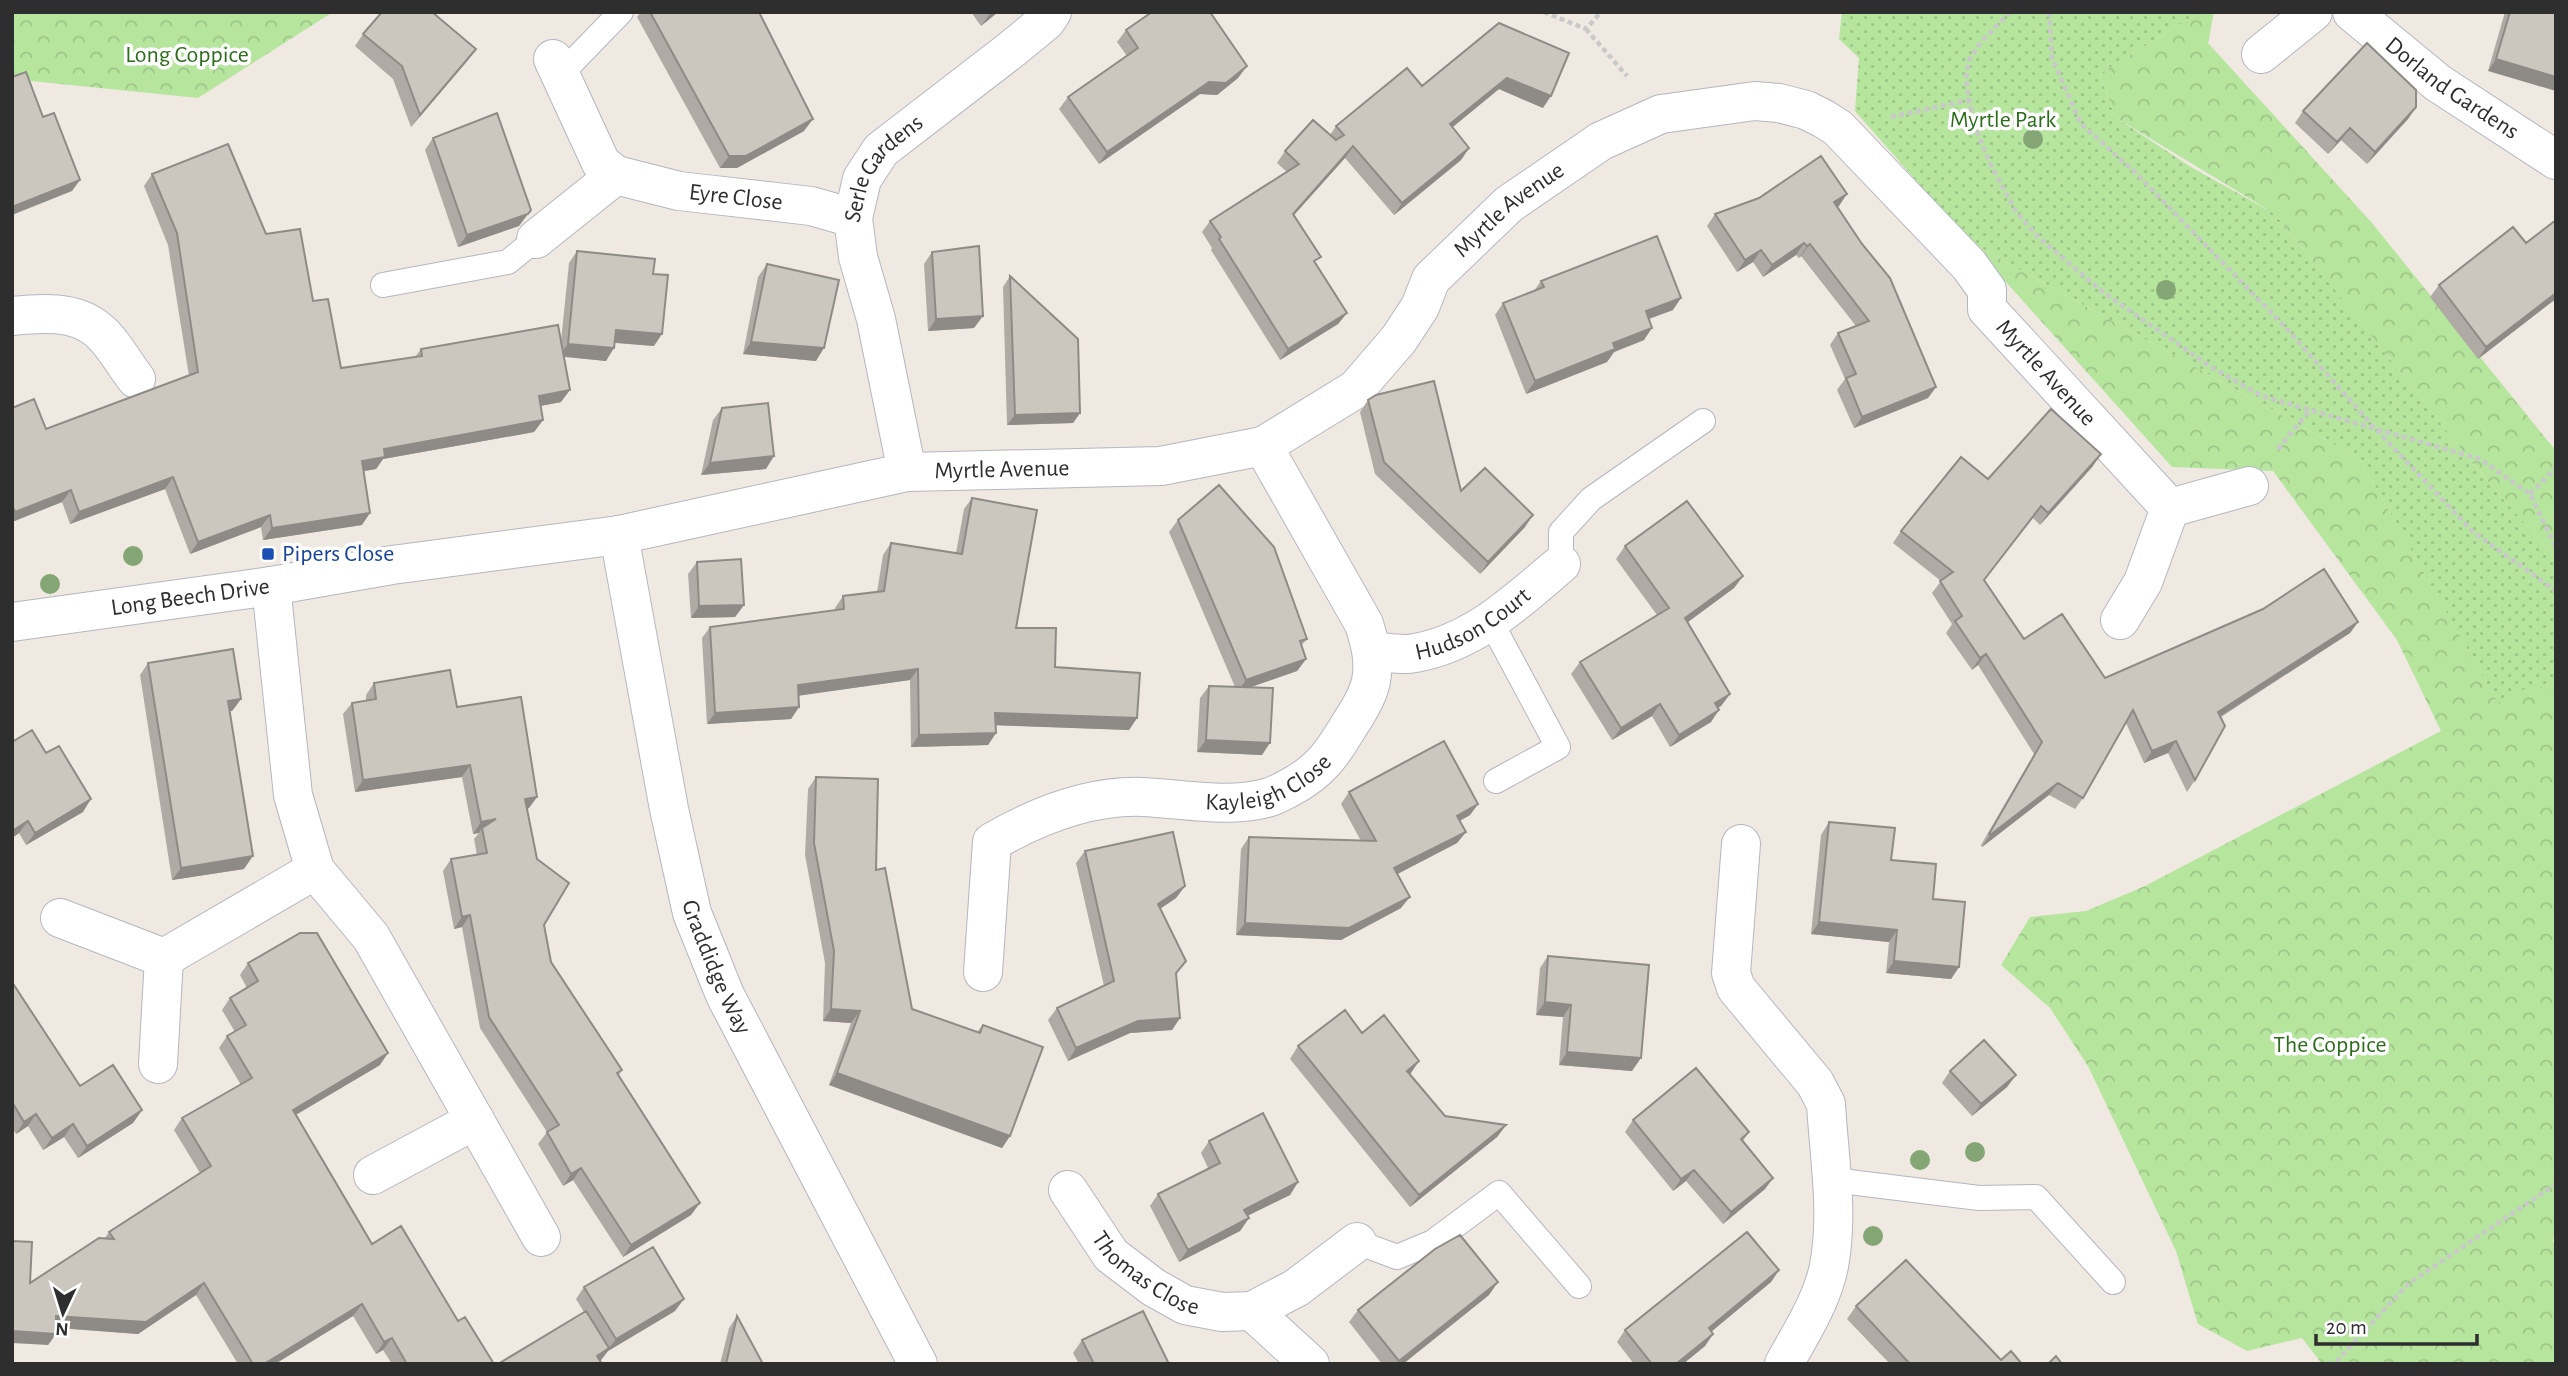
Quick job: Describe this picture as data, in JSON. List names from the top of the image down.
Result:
{
  "streets": {
    "street": [
      "Dorland Gardens",
      "Serle Gardens",
      "Eyre Close",
      "Myrtle Avenue",
      "Long Beech Drive",
      "Hudson Court",
      "Kayleigh Close",
      "Graddidge Way",
      "Thomas Close"
    ]
  },
  "crossings": [
    ["Serle Gardens", "Eyre Close"],
    ["Serle Gardens", "Myrtle Avenue"],
    ["Myrtle Avenue", "Long Beech Drive"],
    ["Myrtle Avenue", "Kayleigh Close"],
    ["Myrtle Avenue", "Graddidge Way"],
    ["Long Beech Drive", "Graddidge Way"],
    ["Hudson Court", "Kayleigh Close"]
  ],
  "parks": ["Long Coppice", "Myrtle Park", "The Coppice"],
  "places": {
    "transit": ["Pipers Close"]
  },
  "scale_bar": "20 m",
  "north": "bottom"
}
